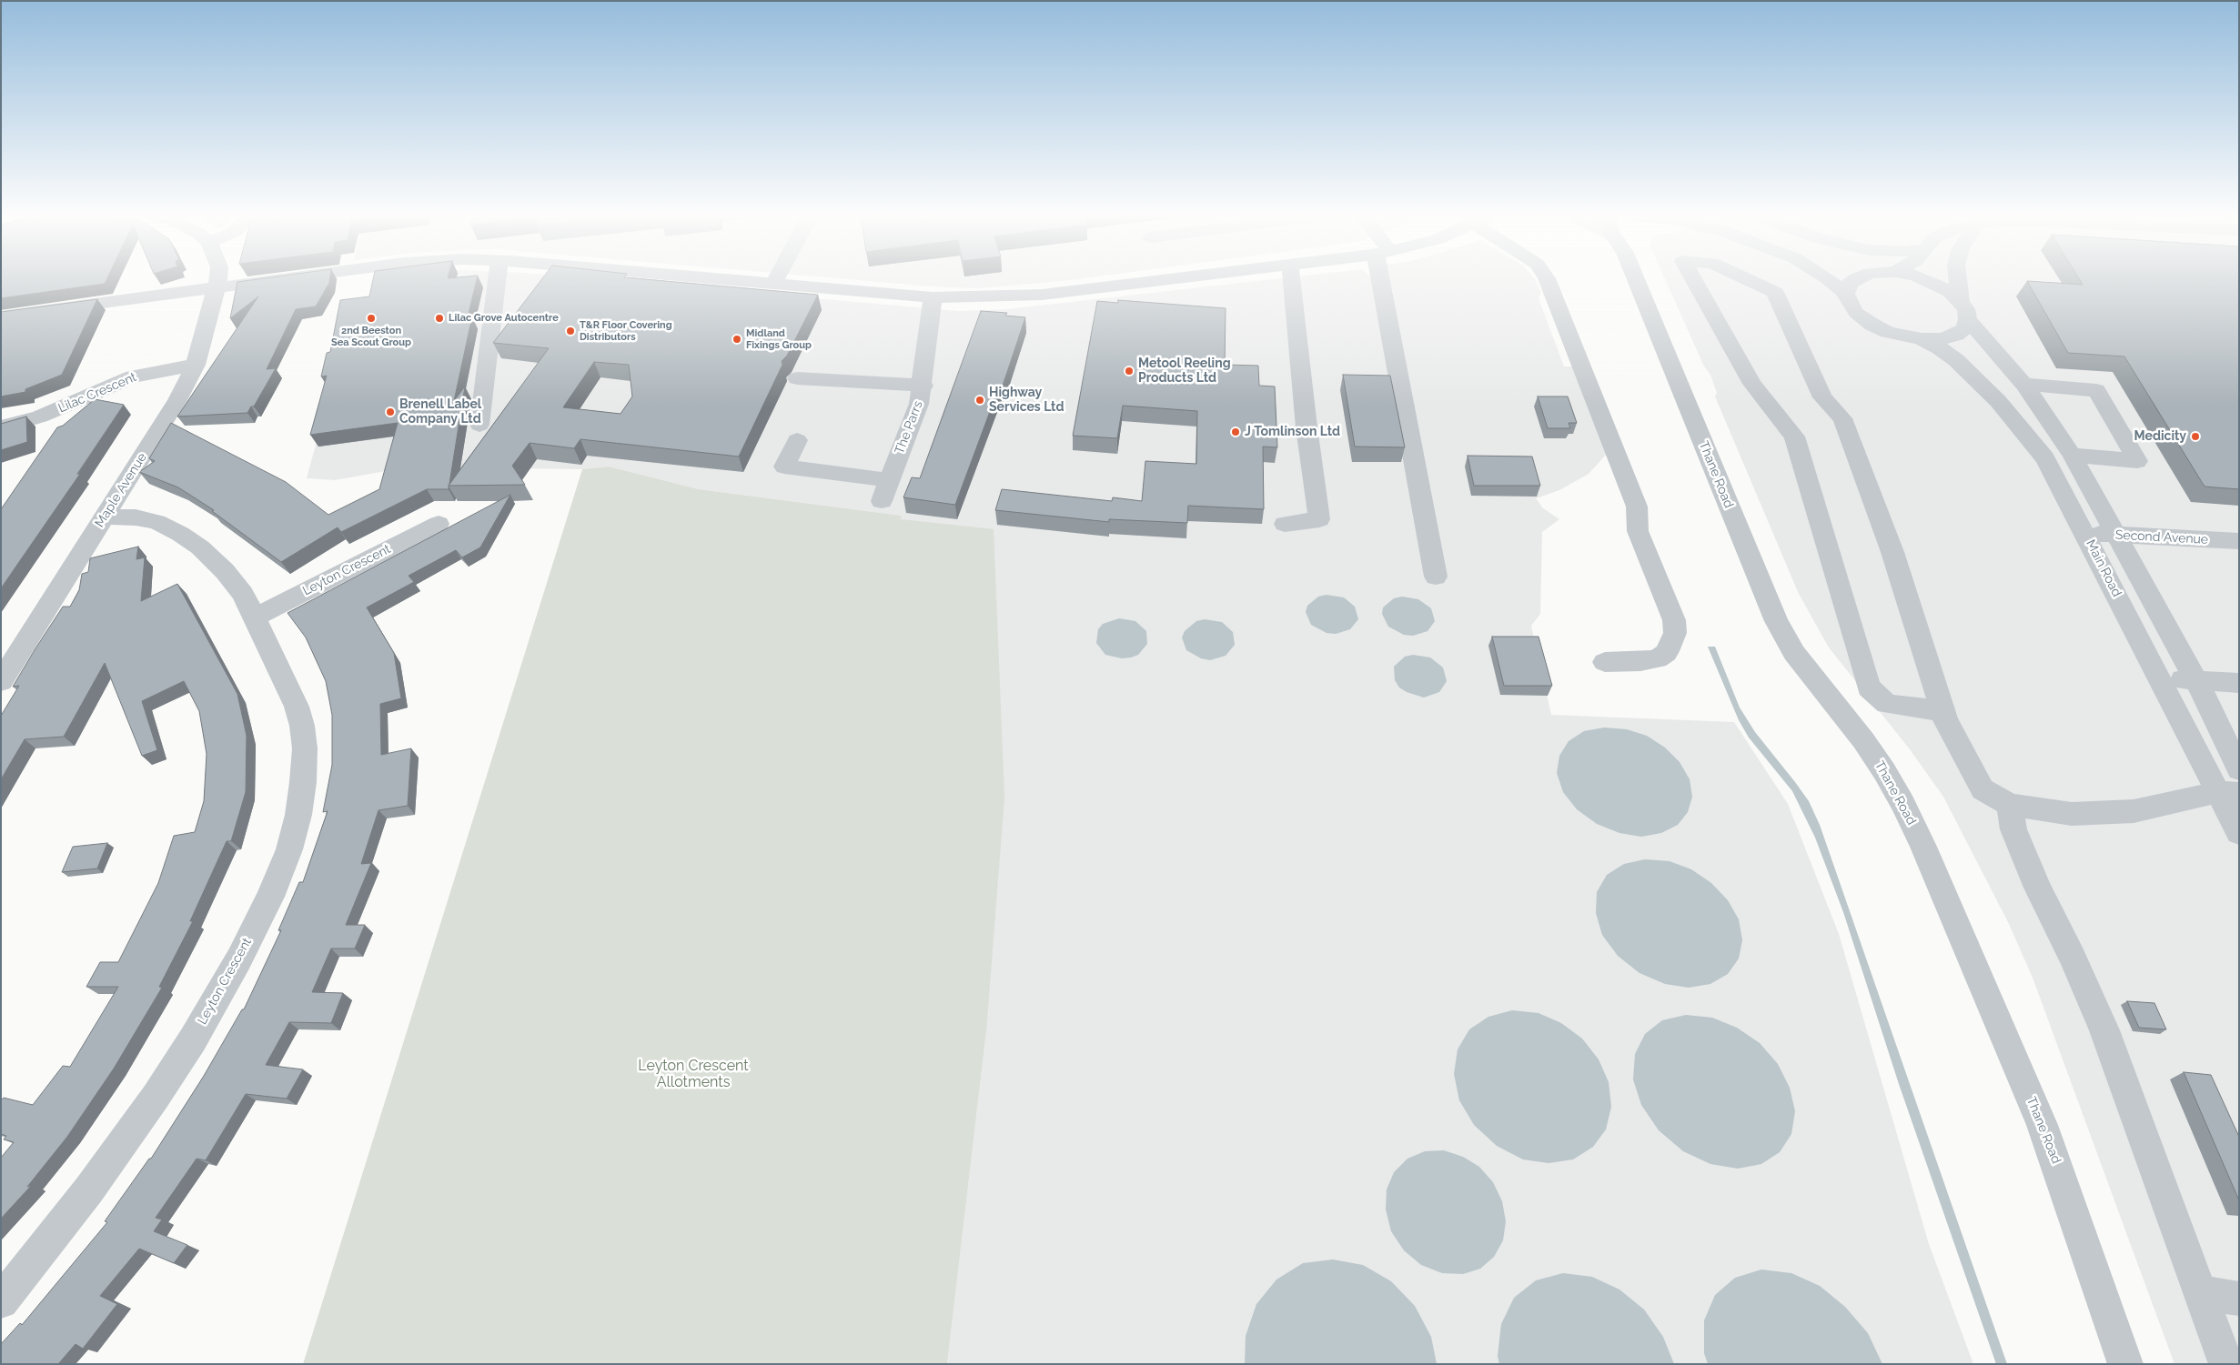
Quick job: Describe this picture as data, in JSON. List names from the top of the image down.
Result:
{
  "streets": {
    "street": [
      "Lilac Crescent",
      "The Parrs",
      "Thane Road",
      "Maple Avenue",
      "Second Avenue",
      "Main Road",
      "Leyton Crescent"
    ]
  },
  "crossings": [
    ["Lilac Crescent", "Maple Avenue"],
    ["Maple Avenue", "Leyton Crescent"],
    ["Second Avenue", "Main Road"]
  ],
  "parks": ["Leyton Crescent Allotments"],
  "places": [
    "2nd Beeston Sea Scout Group",
    "Lilac Grove Autocentre",
    "T&R Floor Covering Distributors",
    "Midland Fixings Group",
    "Metool Reeling Products Ltd",
    "Highway Services Ltd",
    "Brenell Label Company Ltd",
    "J Tomlinson Ltd",
    "Medicity"
  ]
}
